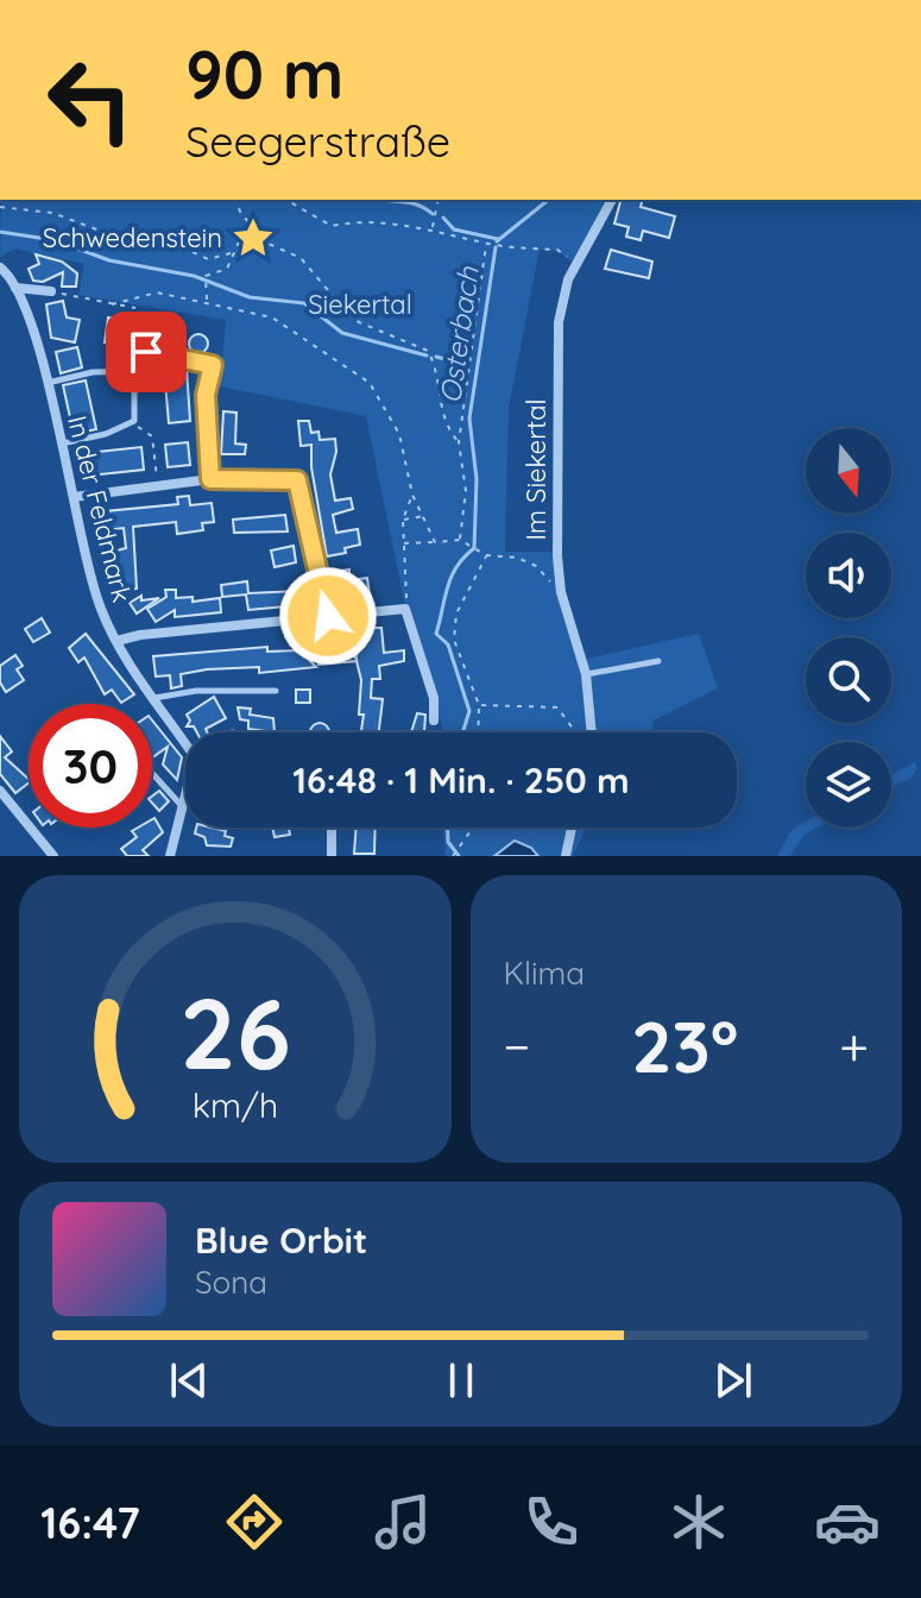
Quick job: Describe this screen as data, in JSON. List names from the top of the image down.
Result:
{
  "streets": {
    "street": ["Im Siekertal", "In der Feldmark"]
  },
  "water": ["Osterbach"],
  "parks": ["Siekertal"],
  "places": {
    "place": ["Schwedenstein"]
  },
  "north": "bottom",
  "page": {
    "turn": ["90 m", "Seegerstraße"],
    "limit": "30",
    "trip": "16:48 · 1 Min. · 250 m",
    "tile": "Klima",
    "heat": ["−", "23°", "+"],
    "song": ["Blue Orbit", "Sona"],
    "tabs": "16:47",
    "gauge": ["26", "km/h"]
  }
}
